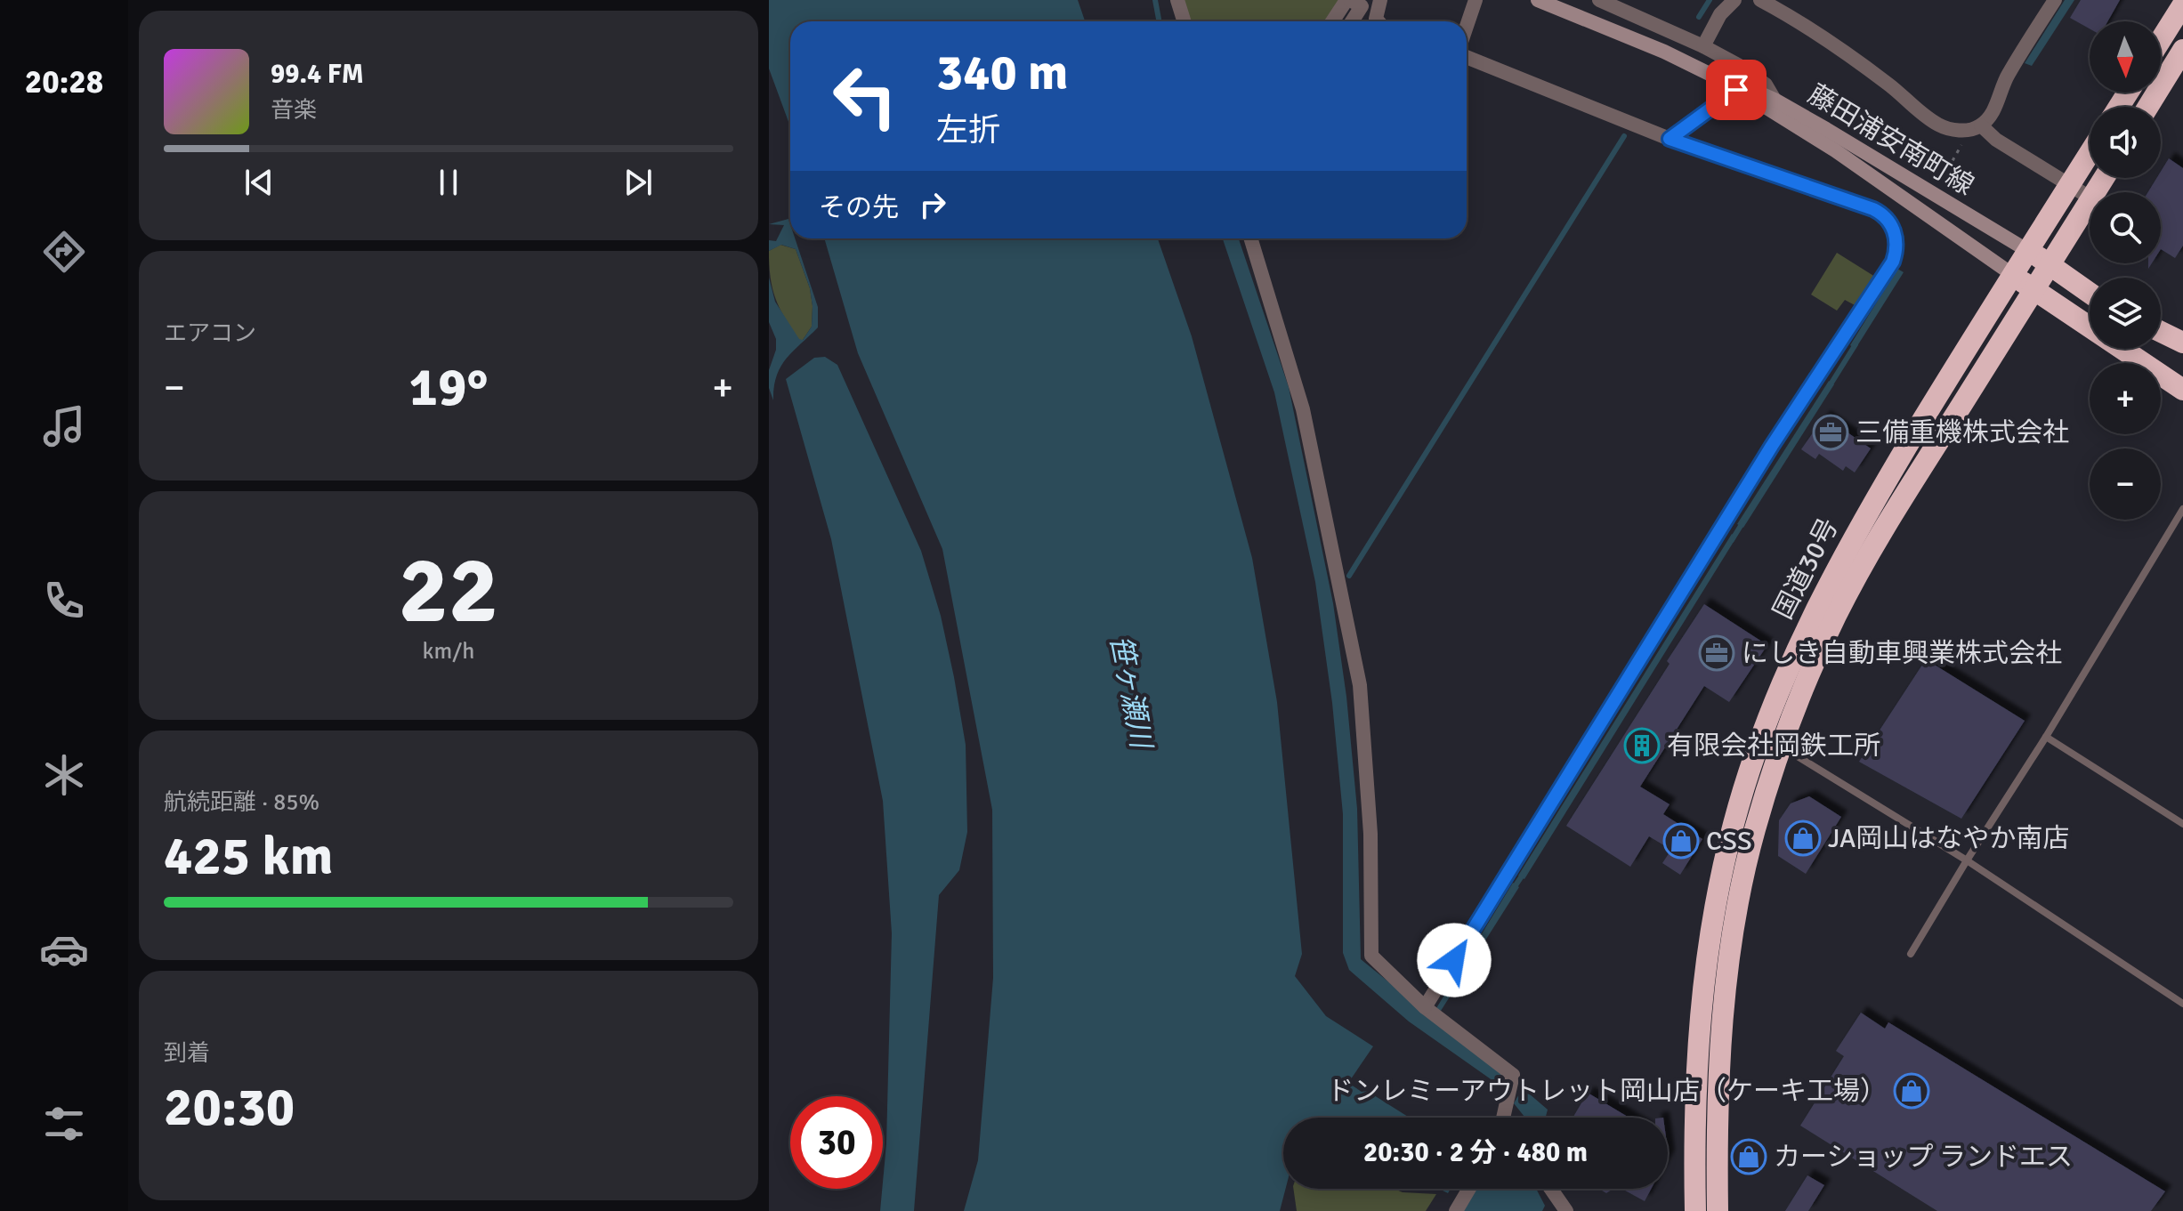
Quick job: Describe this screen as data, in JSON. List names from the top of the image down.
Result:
{
  "streets": {
    "highway": ["国道30号"],
    "street": ["藤田浦安南町線"]
  },
  "crossings": [
    ["藤田浦安南町線", "国道30号"]
  ],
  "water": ["笹ヶ瀬川"],
  "places": {
    "office": ["三備重機株式会社", "にしき自動車興業株式会社"],
    "building": ["有限会社岡鉄工所"],
    "shop": [
      "JA岡山はなやか南店",
      "CSS",
      "ドンレミーアウトレット岡山店（ケーキ工場）",
      "カーショップ ランドエス"
    ]
  },
  "north": "bottom",
  "page": {
    "tabs": "20:28",
    "map_buttons": ["+", "−"],
    "turn": ["340 m", "左折"],
    "song": ["99.4 FM", "音楽"],
    "then": "その先",
    "tile": [
      "エアコン",
      ["22", "km/h"],
      ["航続距離 · 85%", "425 km"],
      ["到着", "20:30"]
    ],
    "heat": ["−", "19°", "+"],
    "limit": "30",
    "trip": "20:30 · 2 分 · 480 m"
  }
}
